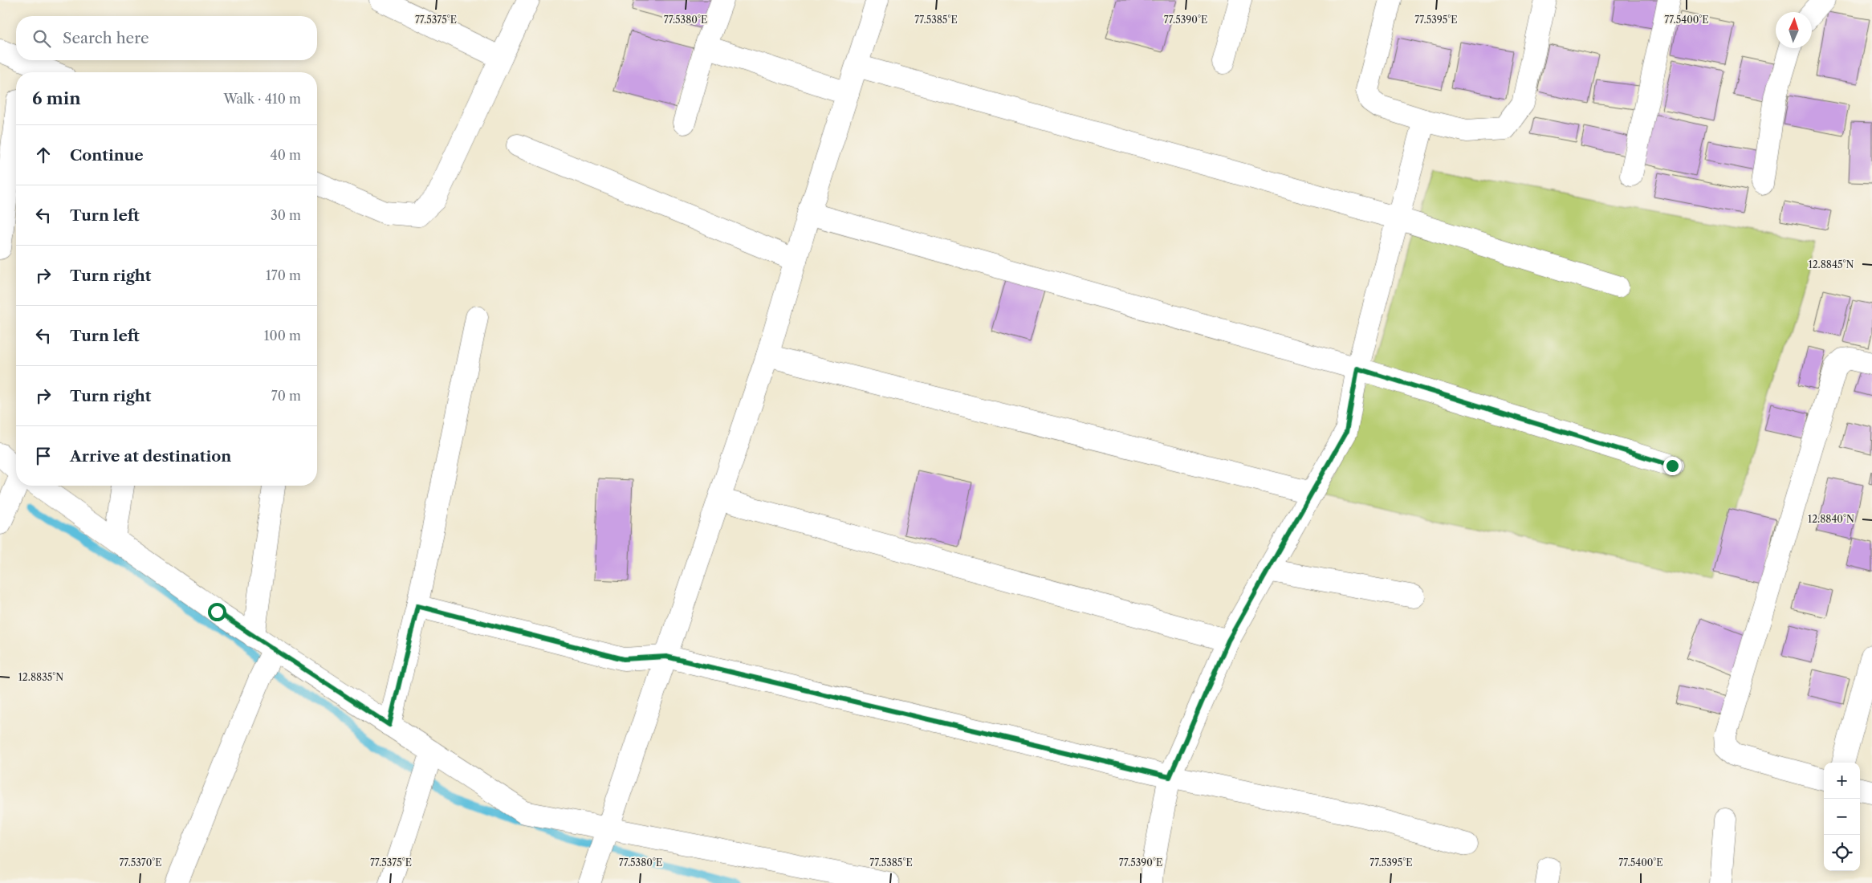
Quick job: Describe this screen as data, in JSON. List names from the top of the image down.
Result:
{
  "north": "top",
  "page": {
    "search": "Search here",
    "heading": ["6 min", "Walk · 410 m"],
    "list": [
      ["Continue", "40 m"],
      ["Turn left", "30 m"],
      ["Turn right", "170 m"],
      ["Turn left", "100 m"],
      ["Turn right", "70 m"],
      "Arrive at destination"
    ],
    "map_buttons": ["+", "−"]
  },
  "coordinates": [
    "77.5375°E",
    "77.5380°E",
    "77.5385°E",
    "77.5390°E",
    "77.5395°E",
    "77.5400°E",
    "12.8845°N",
    "12.8840°N",
    "12.8835°N",
    "77.5370°E"
  ]
}
